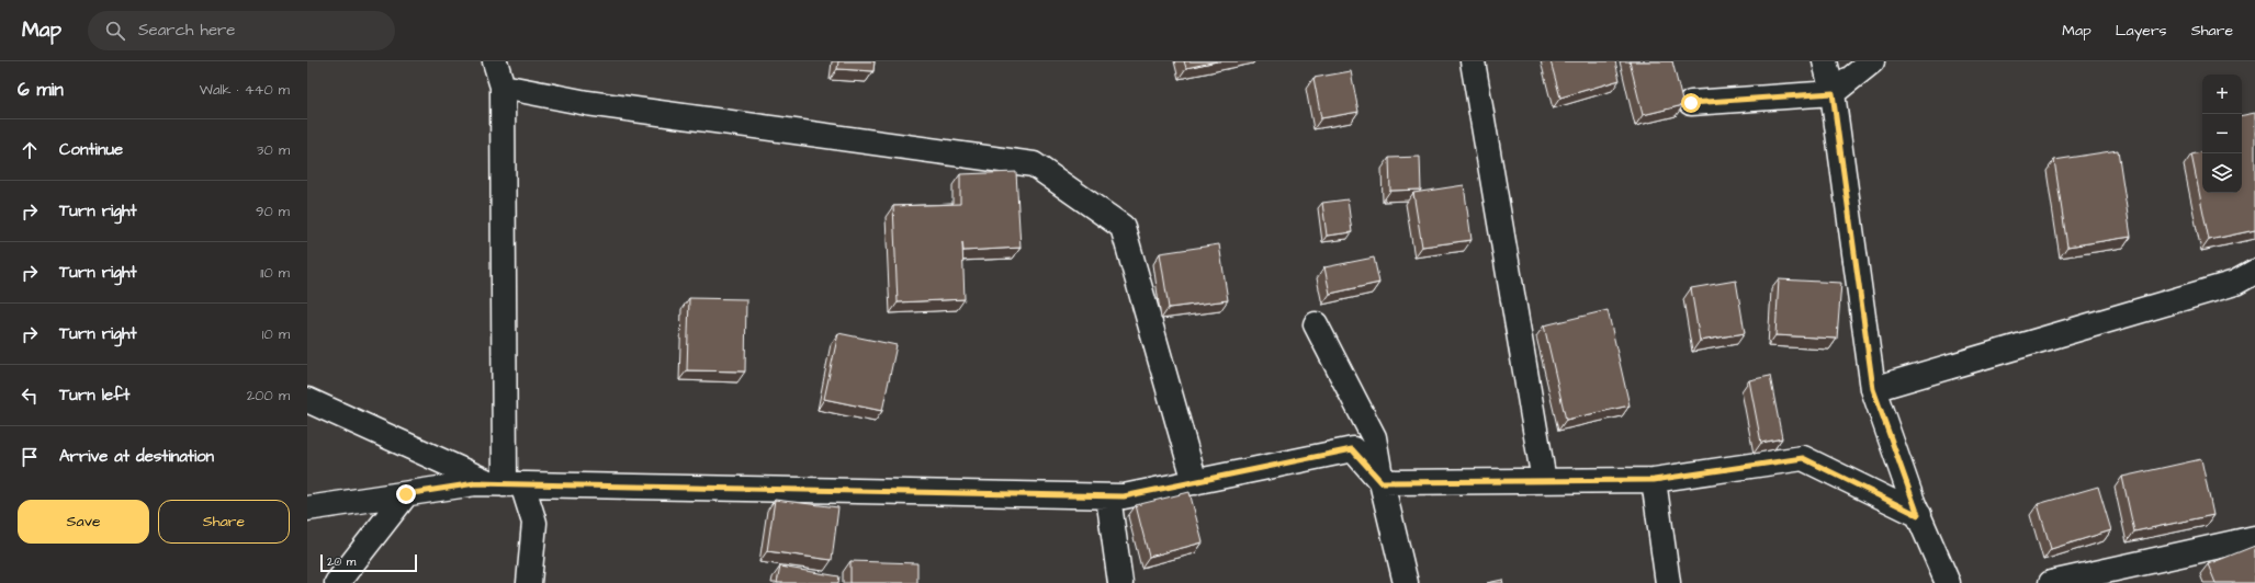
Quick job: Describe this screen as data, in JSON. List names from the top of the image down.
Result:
{
  "scale_bar": "20 m",
  "page": {
    "header": "Map",
    "search": "Search here",
    "nav": ["Map", "Layers", "Share"],
    "heading": ["6 min", "Walk · 440 m"],
    "map_buttons": ["+", "−"],
    "list": [
      ["Continue", "30 m"],
      ["Turn right", "90 m"],
      ["Turn right", "110 m"],
      ["Turn right", "10 m"],
      ["Turn left", "200 m"],
      "Arrive at destination"
    ],
    "buttons": ["Save", "Share"],
    "scale": "20 m"
  }
}
